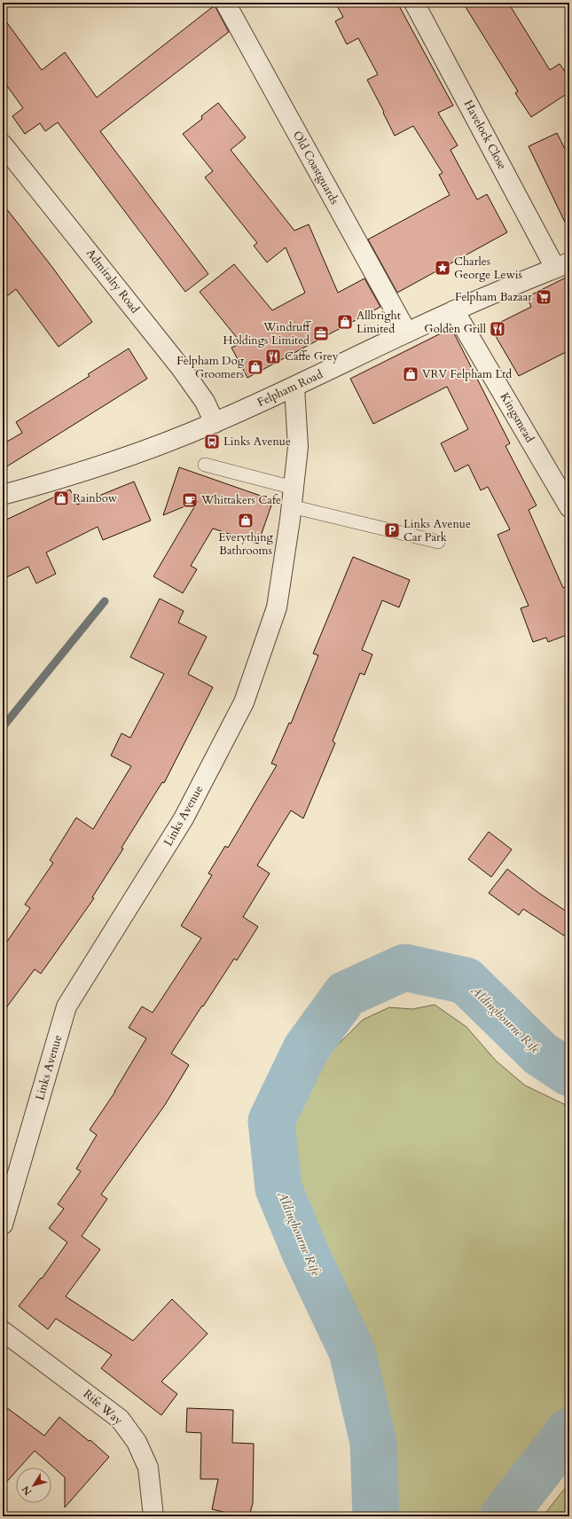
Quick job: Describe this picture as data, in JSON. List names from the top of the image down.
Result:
{
  "streets": {
    "street": [
      "Havelock Close",
      "Old Coastguards",
      "Admiralty Road",
      "Felpham Road",
      "Kingsmead",
      "Links Avenue",
      "Rife Way"
    ]
  },
  "crossings": [
    ["Havelock Close", "Felpham Road"],
    ["Old Coastguards", "Felpham Road"],
    ["Admiralty Road", "Felpham Road"],
    ["Felpham Road", "Kingsmead"],
    ["Felpham Road", "Links Avenue"]
  ],
  "water": ["Aldingbourne Rife"],
  "places": {
    "place": ["Charles George Lewis"],
    "supermarket": ["Felpham Bazaar"],
    "shop": [
      "Allbright Limited",
      "Felpham Dog Groomers",
      "VRV Felpham Ltd",
      "Rainbow",
      "Everything Bathrooms"
    ],
    "restaurant": ["Golden Grill", "Caffe Grey"],
    "office": ["Windruff Holdings Limited"],
    "bus stop": ["Links Avenue"],
    "cafe": ["Whittakers Cafe"],
    "parking": ["Links Avenue Car Park"]
  },
  "north": "bottom left"
}
